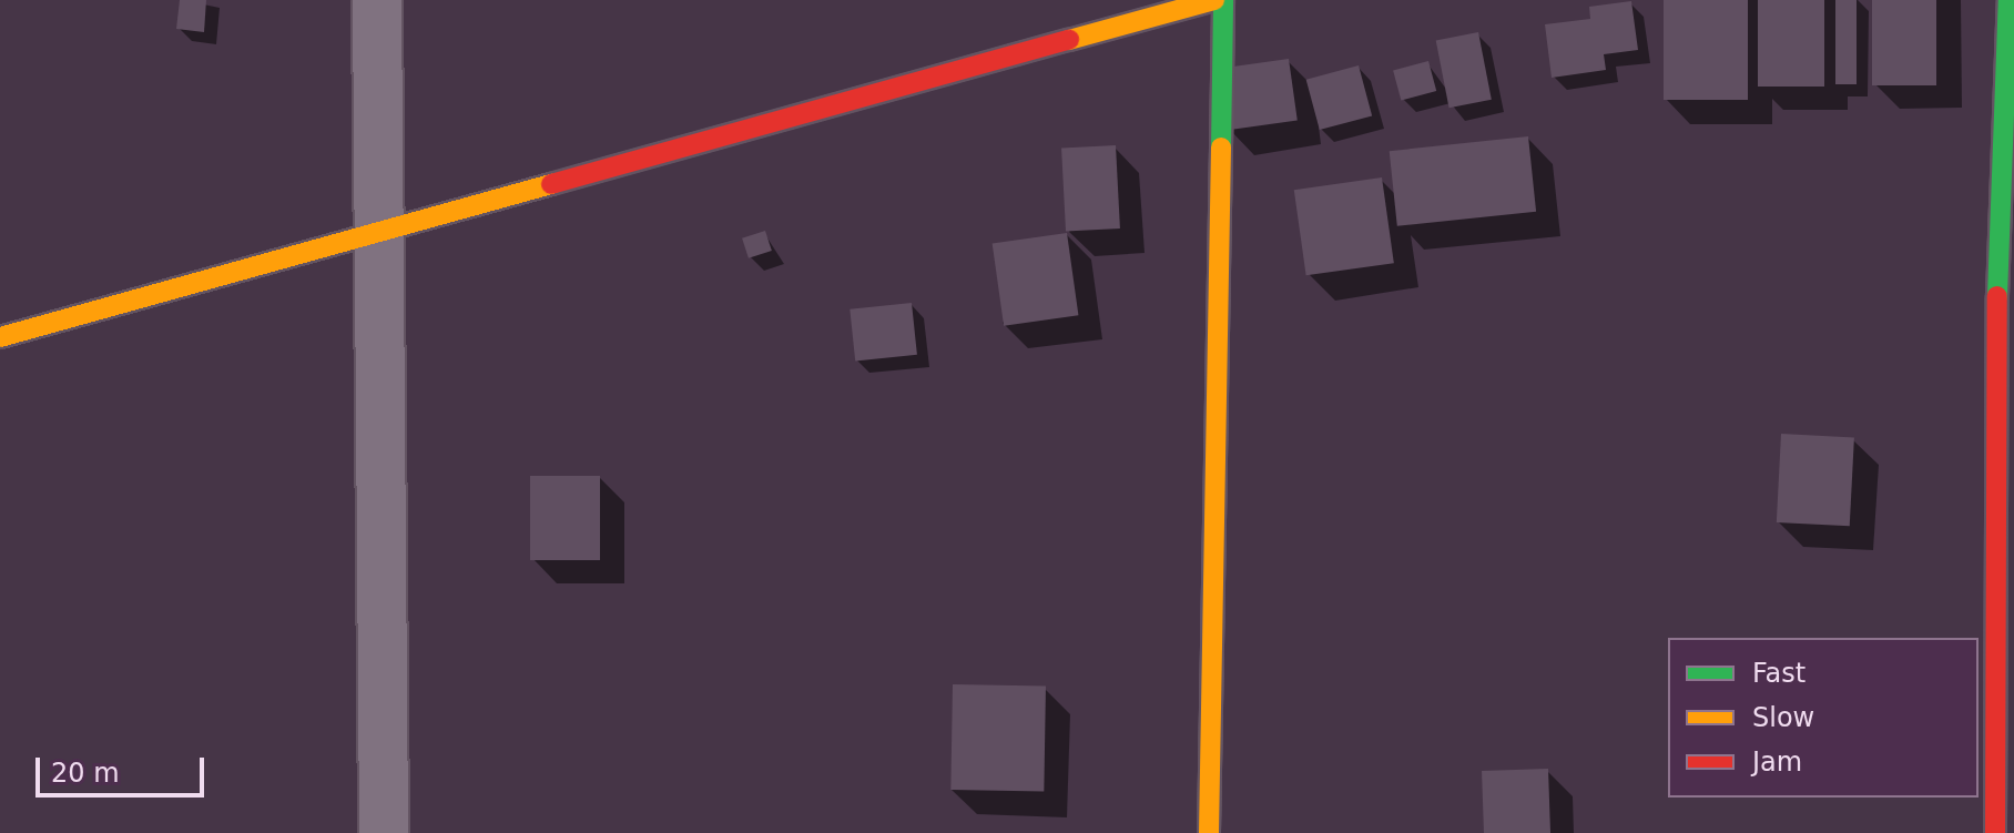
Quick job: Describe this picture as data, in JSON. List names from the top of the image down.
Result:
{
  "legend": ["Fast", "Slow", "Jam"],
  "scale_bar": "20 m"
}
